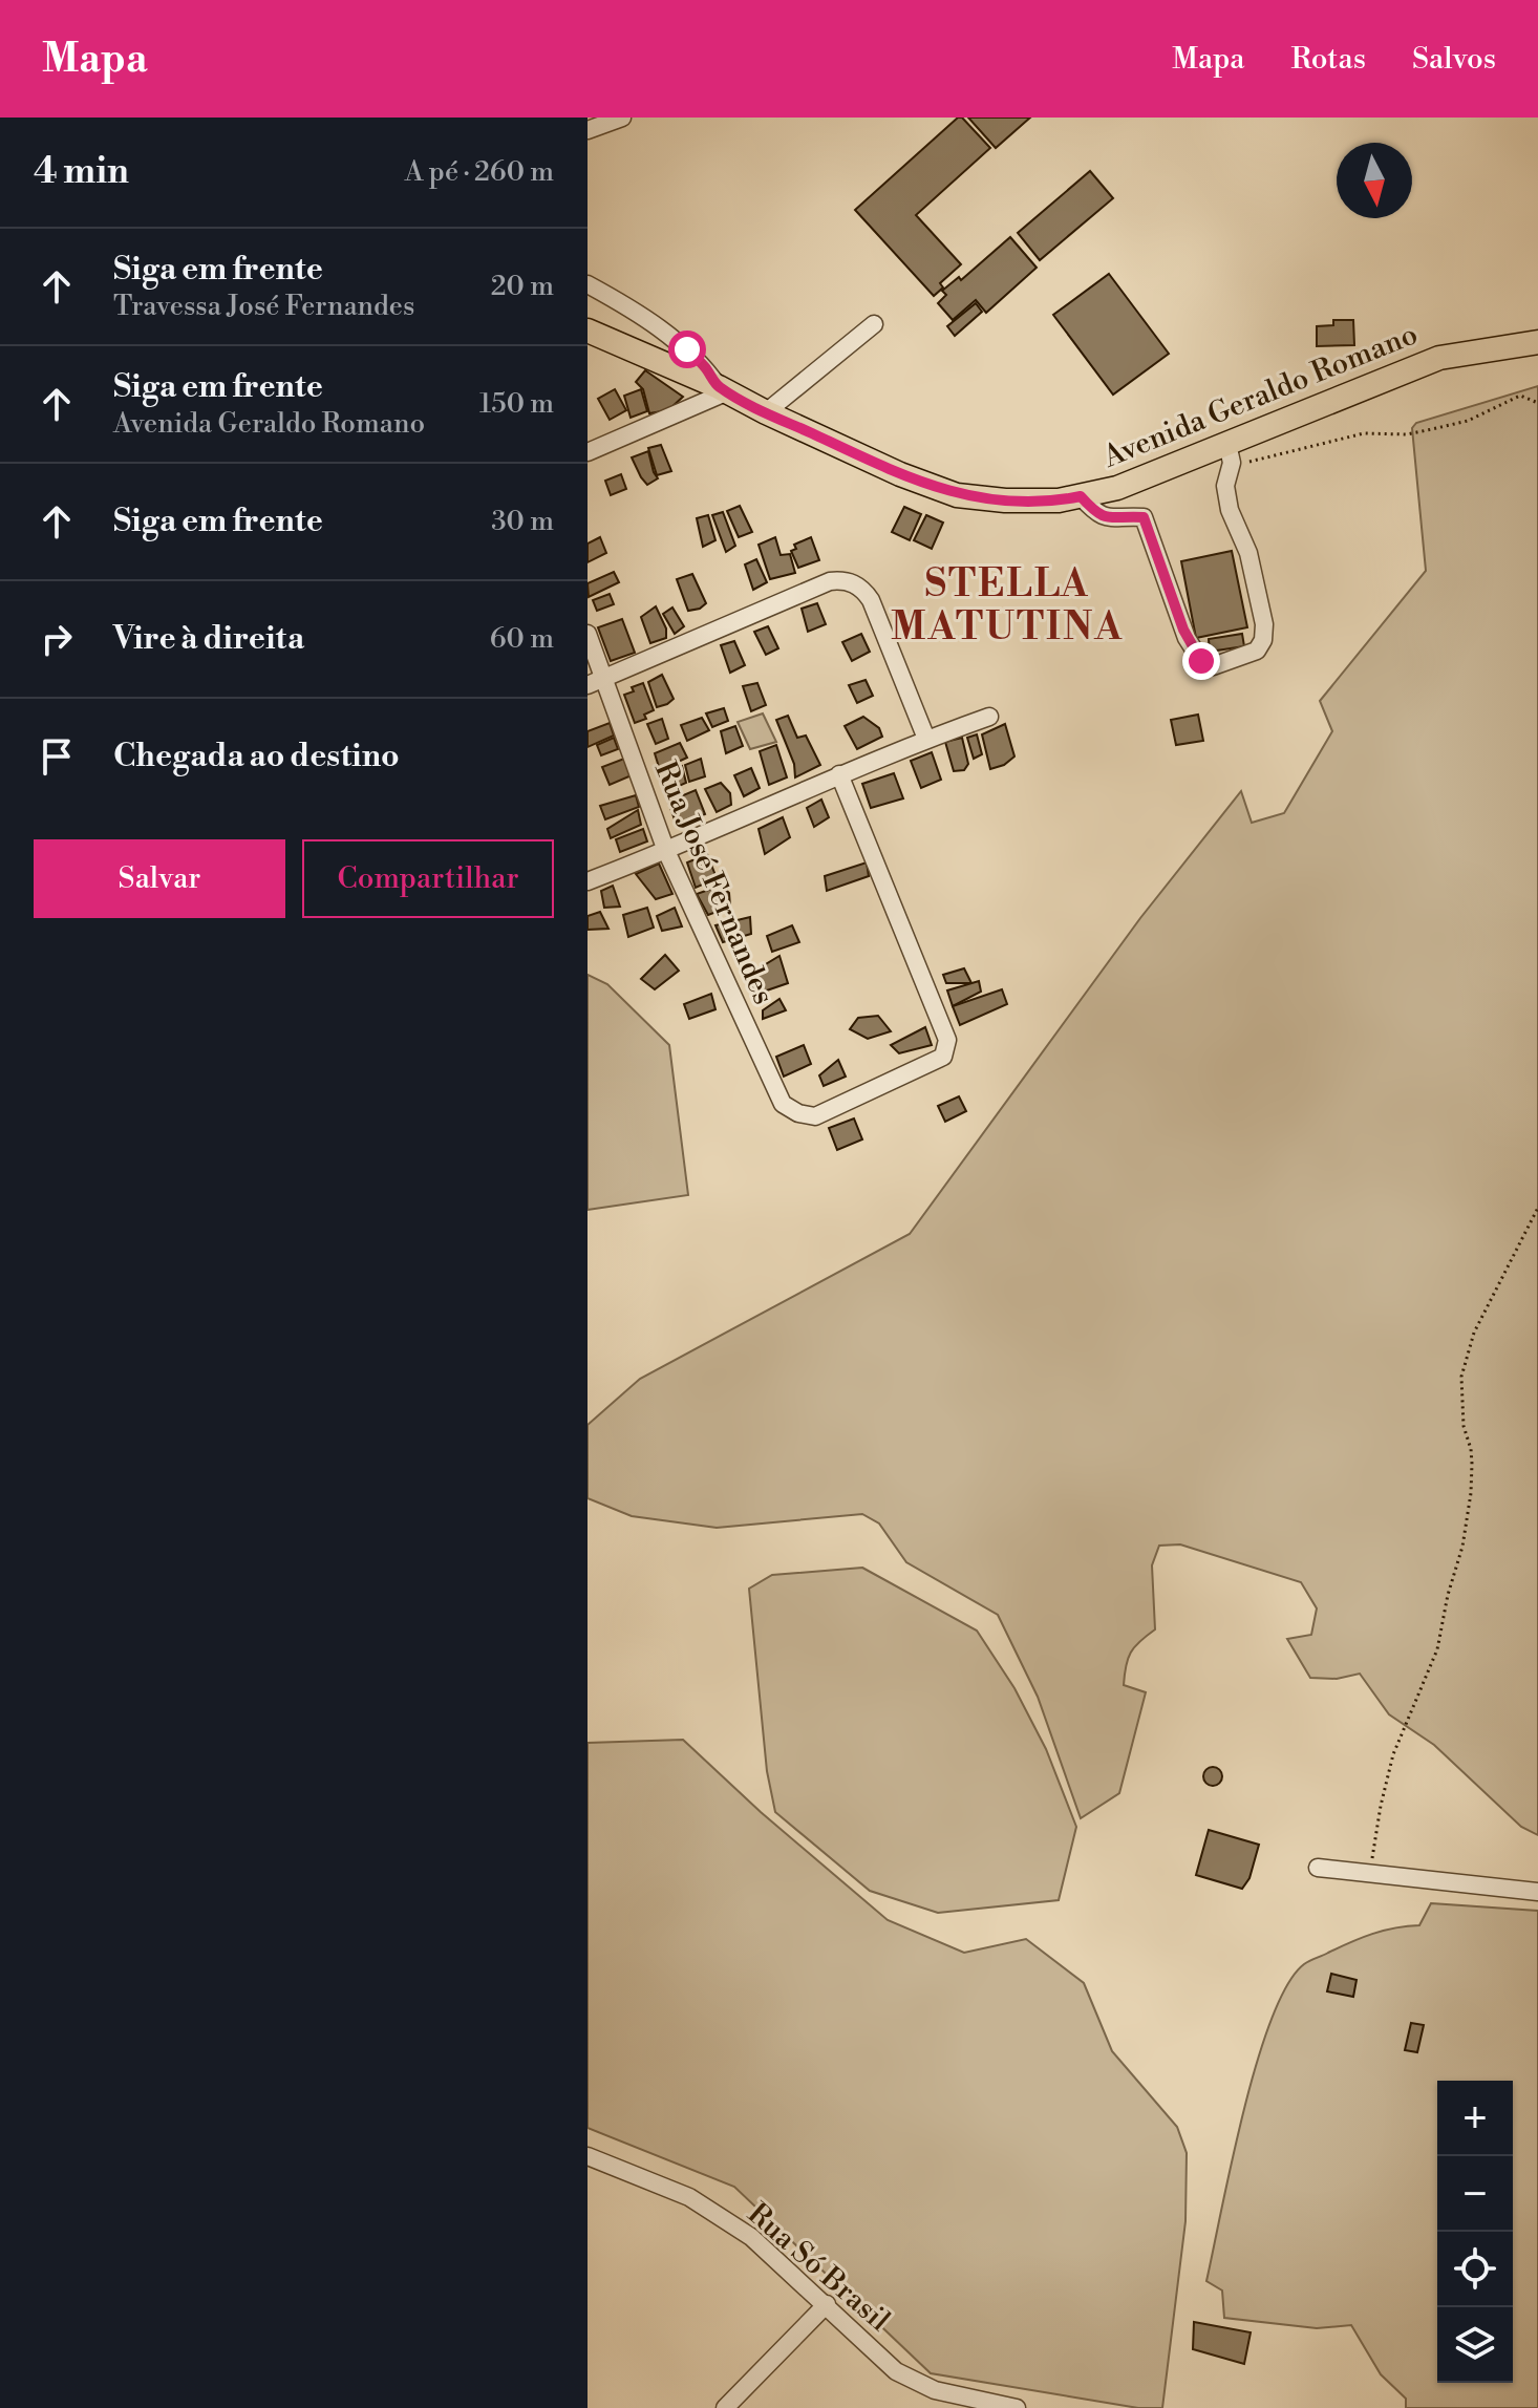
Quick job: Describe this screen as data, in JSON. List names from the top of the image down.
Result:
{
  "streets": {
    "main road": ["Avenida Geraldo Romano"],
    "street": ["Rua José Fernandes", "Rua Só Brasil"]
  },
  "districts": ["STELLA MATUTINA"],
  "north": "bottom",
  "page": {
    "header": "Mapa",
    "nav": ["Mapa", "Rotas", "Salvos"],
    "heading": ["4 min", "A pé · 260 m"],
    "list": [
      ["Siga em frente", "Travessa José Fernandes", "20 m"],
      ["Siga em frente", "Avenida Geraldo Romano", "150 m"],
      ["Siga em frente", "30 m"],
      ["Vire à direita", "60 m"],
      "Chegada ao destino"
    ],
    "buttons": ["Salvar", "Compartilhar"],
    "map_buttons": ["+", "−"]
  }
}
